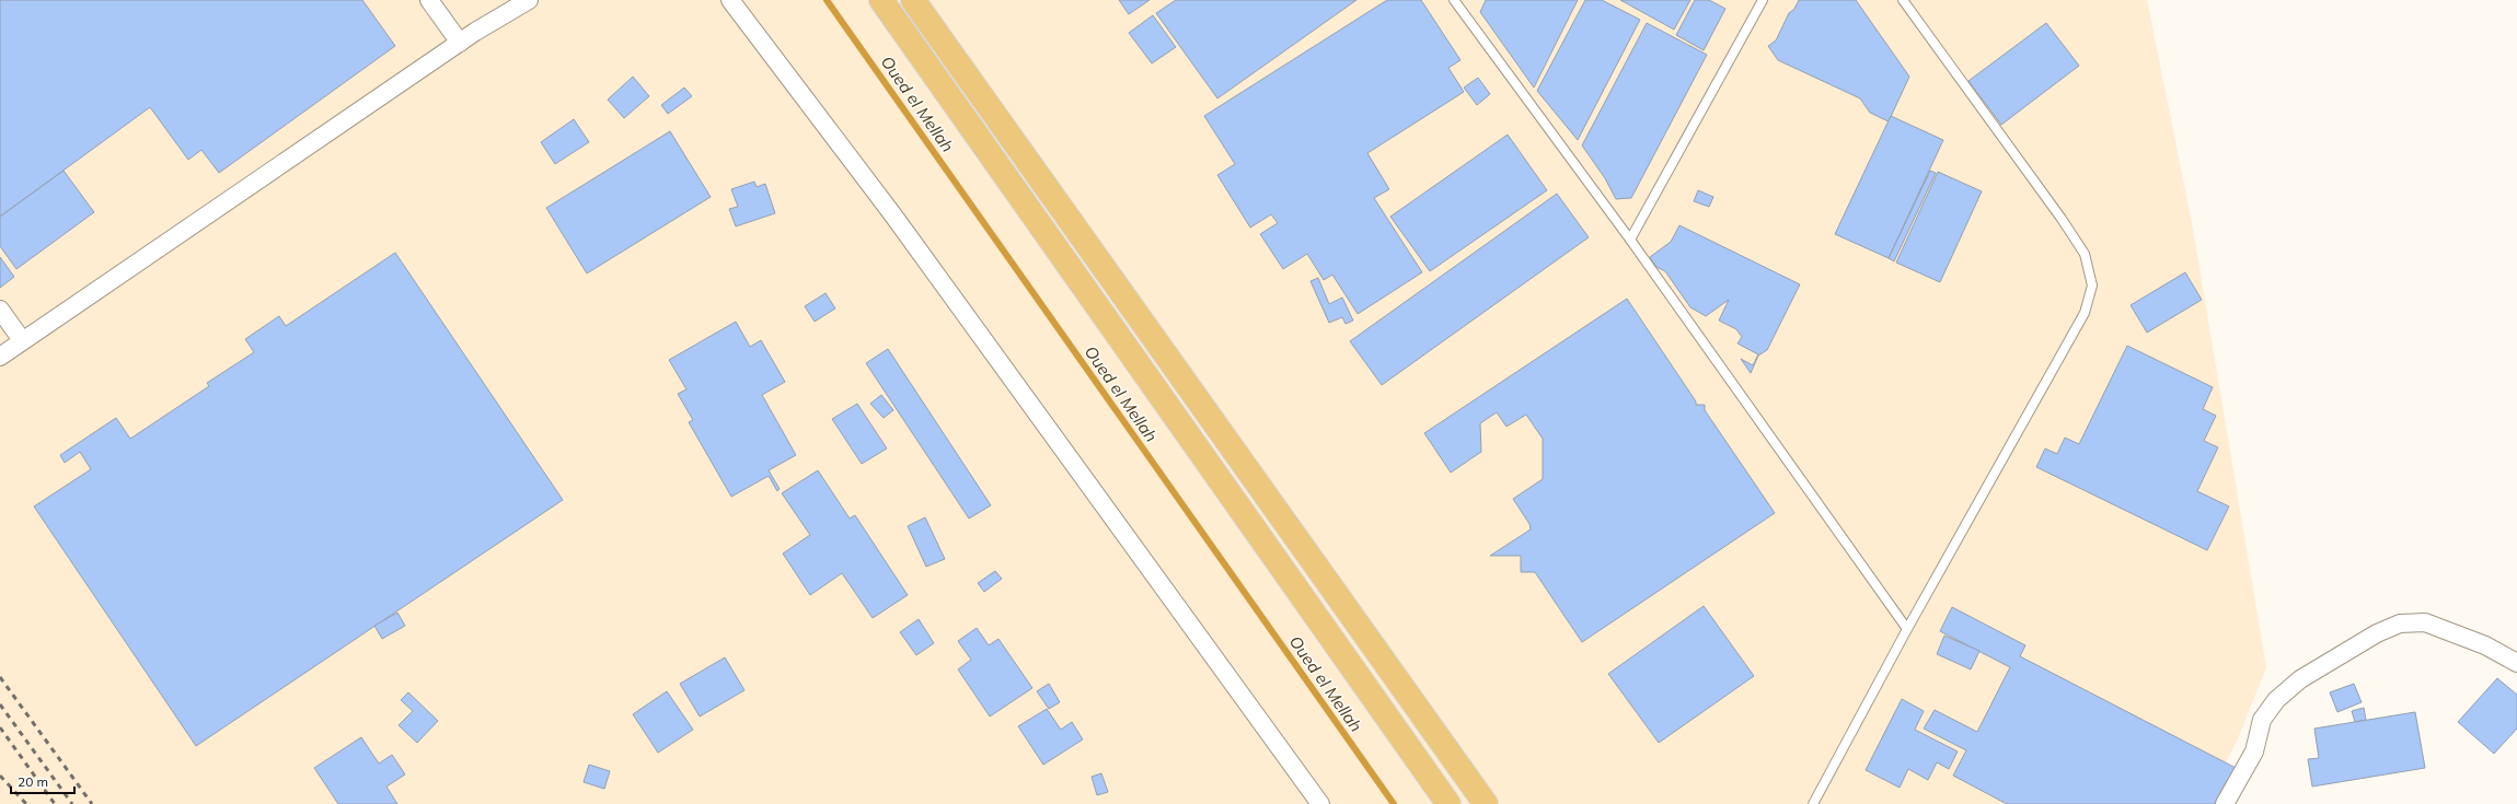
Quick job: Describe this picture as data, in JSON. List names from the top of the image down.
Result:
{
  "water": ["Oued el Mellah"],
  "scale_bar": "20 m"
}
